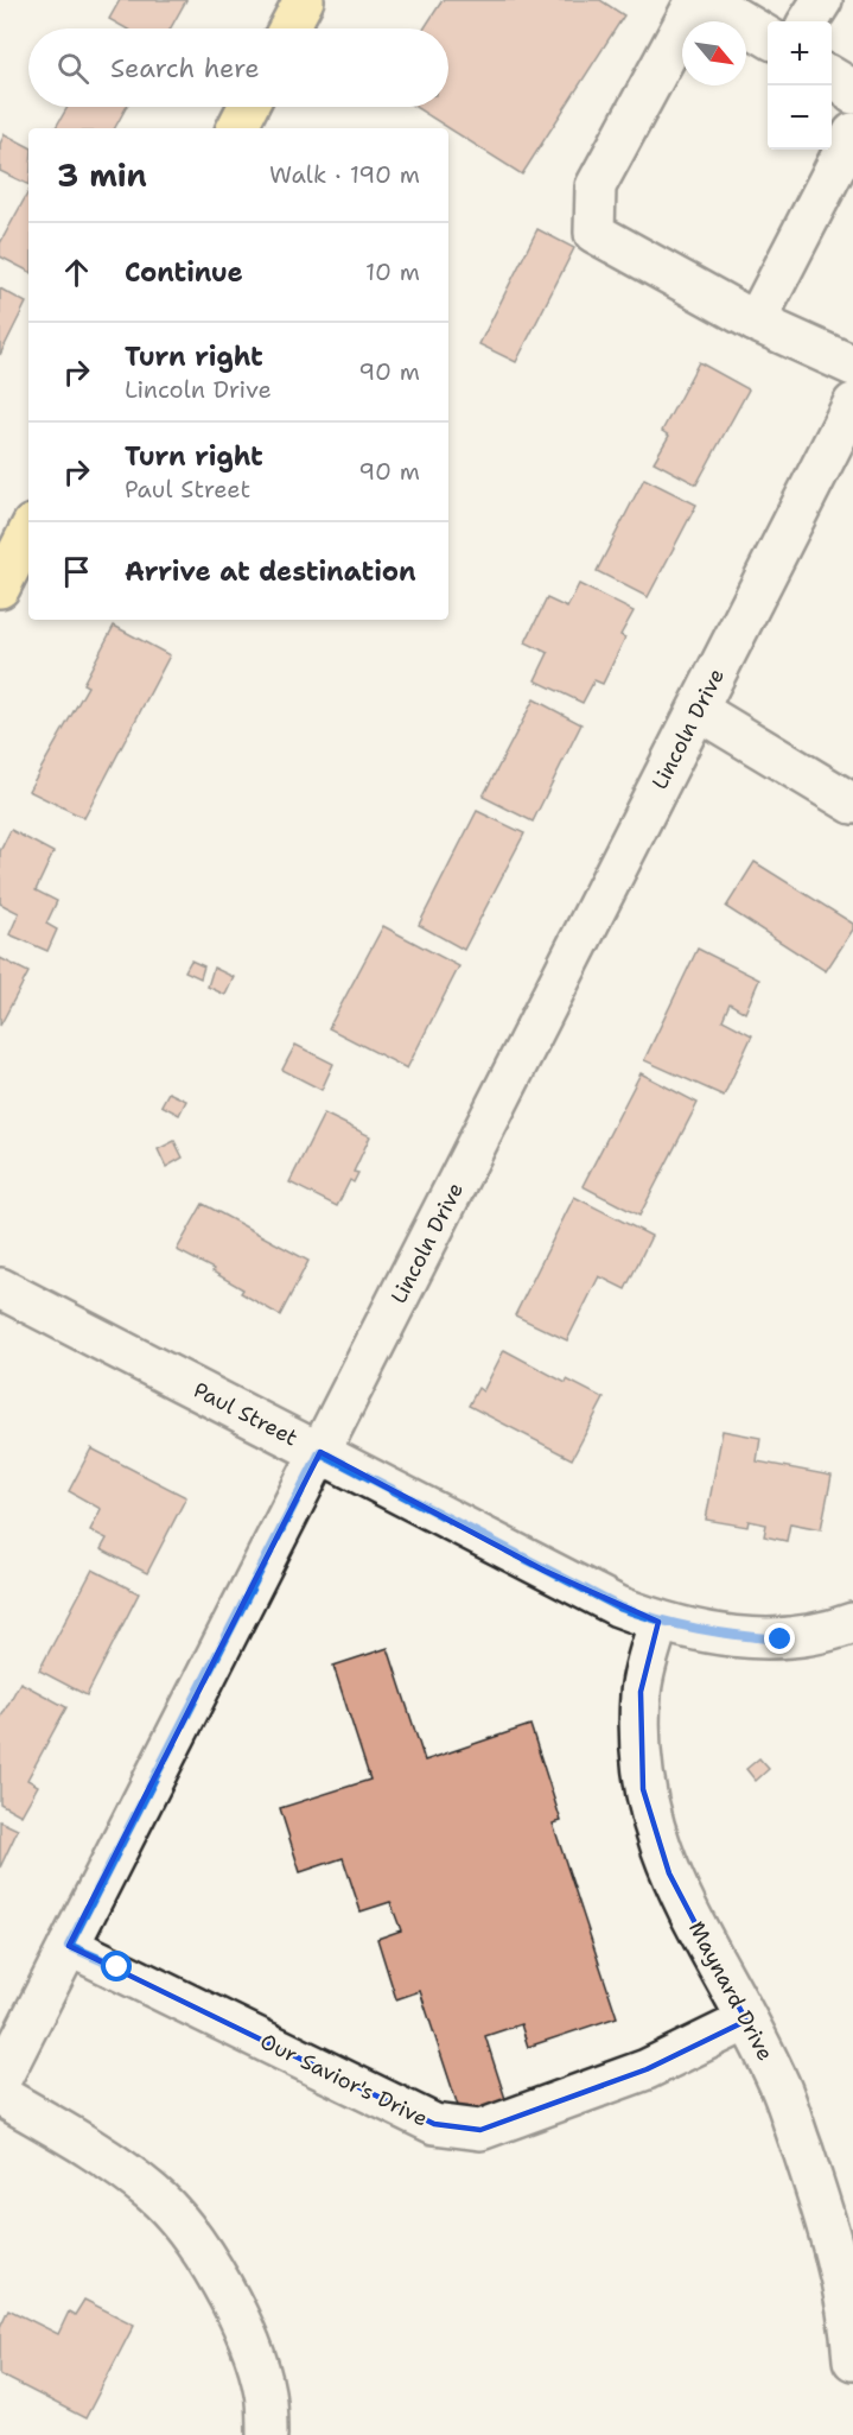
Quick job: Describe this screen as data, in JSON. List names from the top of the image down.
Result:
{
  "streets": {
    "street": [
      "Lincoln Drive",
      "Paul Street",
      "Maynard Drive",
      "Our Savior's Drive"
    ]
  },
  "crossings": [
    ["Lincoln Drive", "Paul Street"],
    ["Lincoln Drive", "Our Savior's Drive"],
    ["Paul Street", "Maynard Drive"],
    ["Maynard Drive", "Our Savior's Drive"]
  ],
  "north": "bottom right",
  "page": {
    "map_buttons": ["+", "−"],
    "search": "Search here",
    "heading": ["3 min", "Walk · 190 m"],
    "list": [
      ["Continue", "10 m"],
      ["Turn right", "Lincoln Drive", "90 m"],
      ["Turn right", "Paul Street", "90 m"],
      "Arrive at destination"
    ]
  }
}
